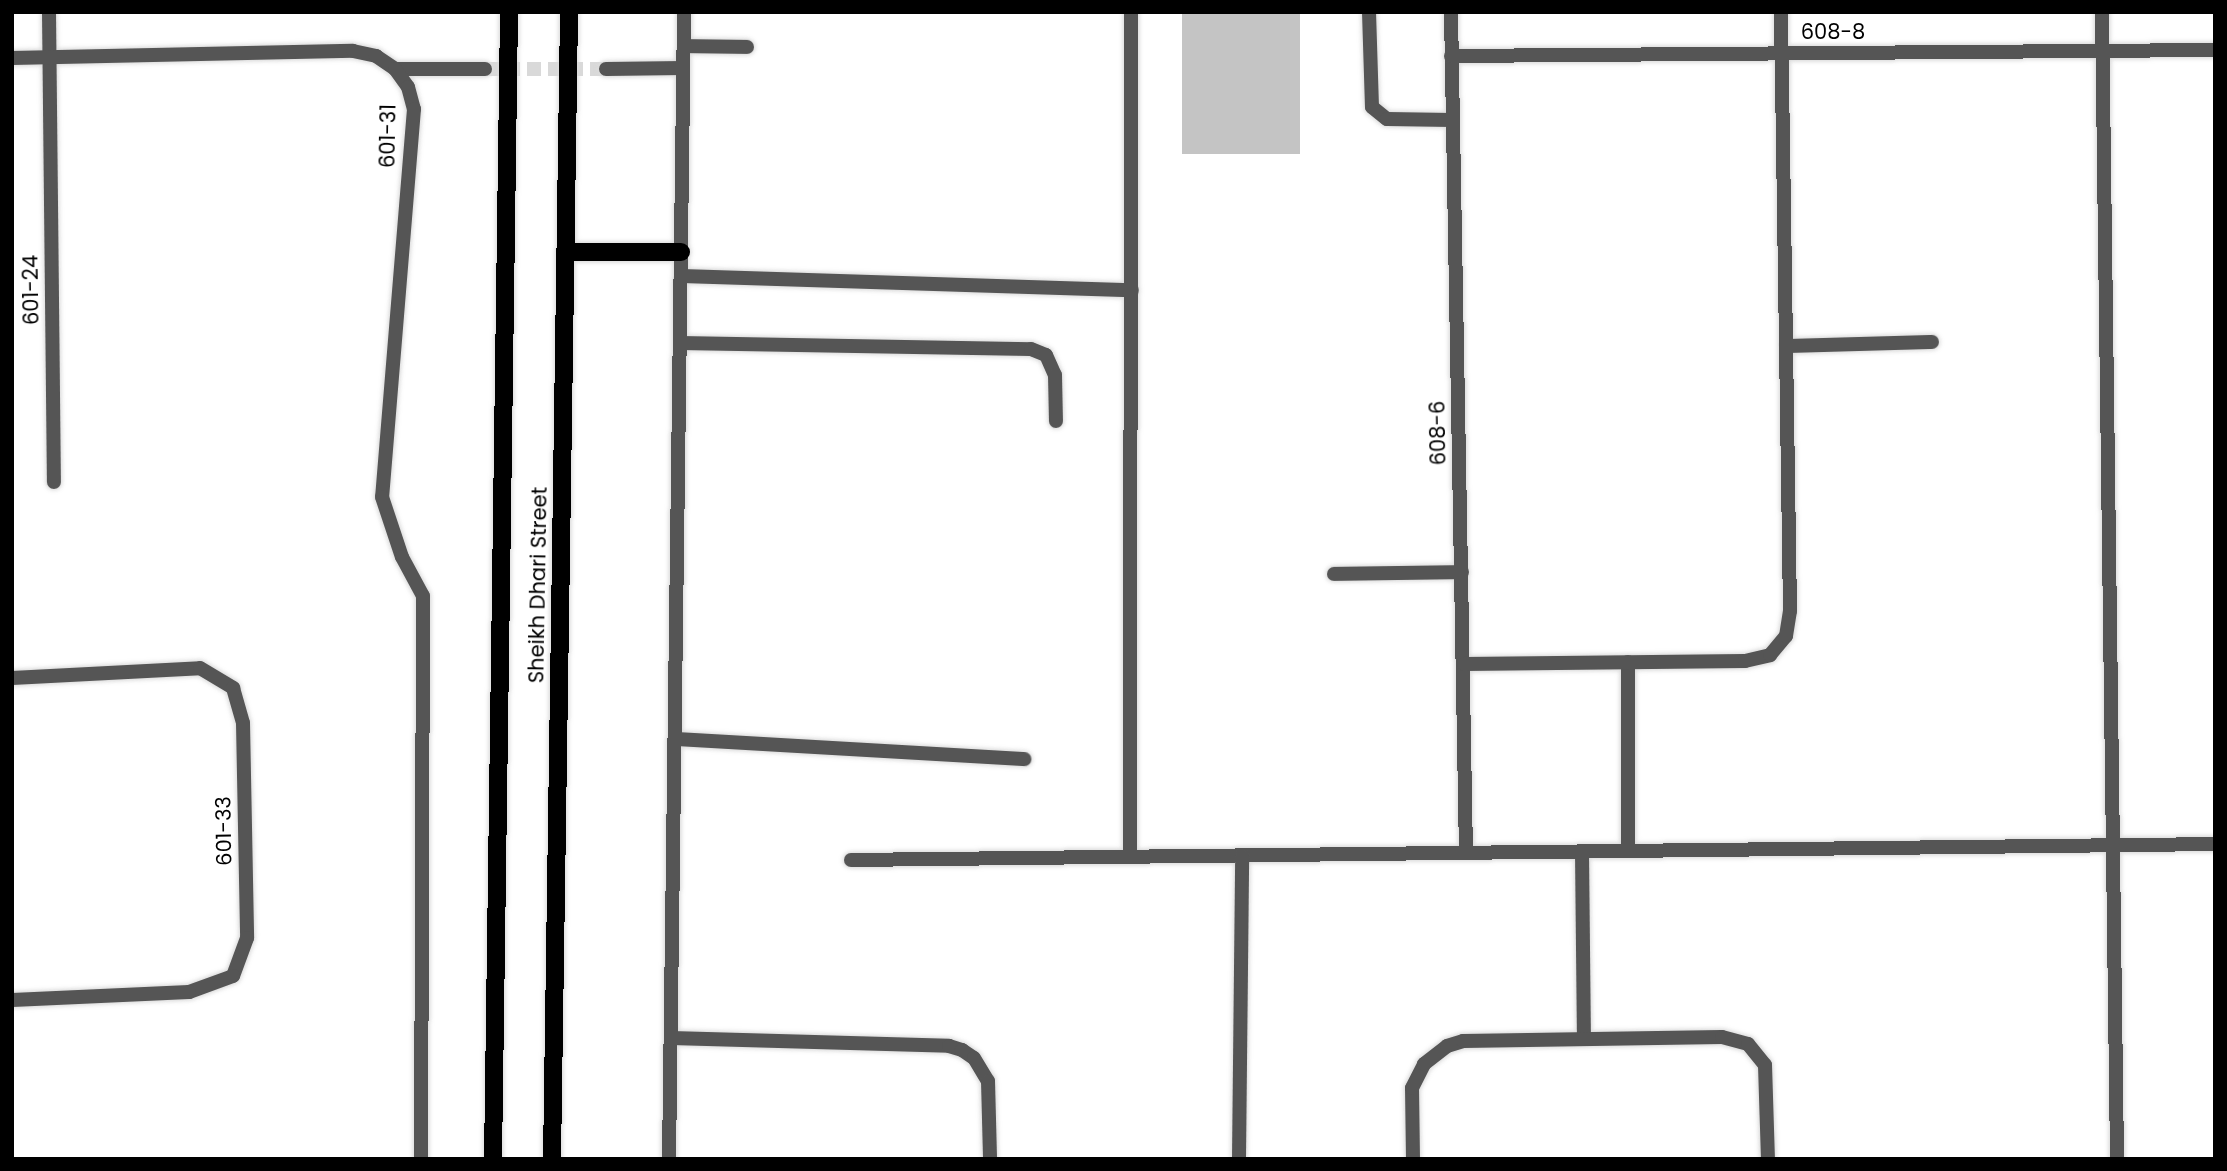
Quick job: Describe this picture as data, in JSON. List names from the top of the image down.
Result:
{
  "streets": {
    "main road": ["Sheikh Dhari Street"],
    "street": [
      "608-8",
      "601-31",
      "601-24",
      "608-6",
      "601-33"
    ]
  },
  "crossings": [
    ["608-8", "608-6"]
  ]
}
